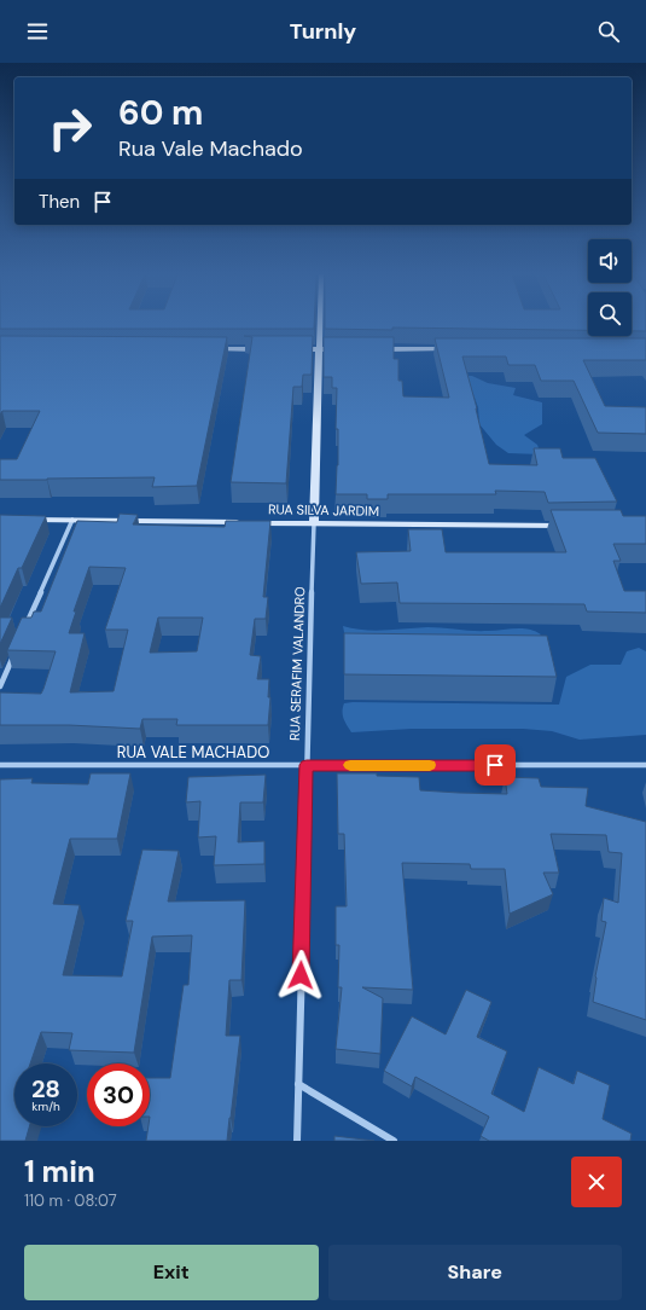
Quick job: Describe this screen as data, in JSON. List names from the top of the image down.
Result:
{
  "streets": {
    "street": ["RUA SILVA JARDIM", "RUA SERAFIM VALANDRO", "RUA VALE MACHADO"]
  },
  "crossings": [
    ["RUA SILVA JARDIM", "RUA SERAFIM VALANDRO"],
    ["RUA SERAFIM VALANDRO", "RUA VALE MACHADO"]
  ],
  "page": {
    "header": "Turnly",
    "turn": ["60 m", "Rua Vale Machado"],
    "then": "Then",
    "speed": "28 km/h",
    "limit": "30",
    "heading": ["1 min", "110 m · 08:07"],
    "buttons": ["Exit", "Share"]
  }
}
